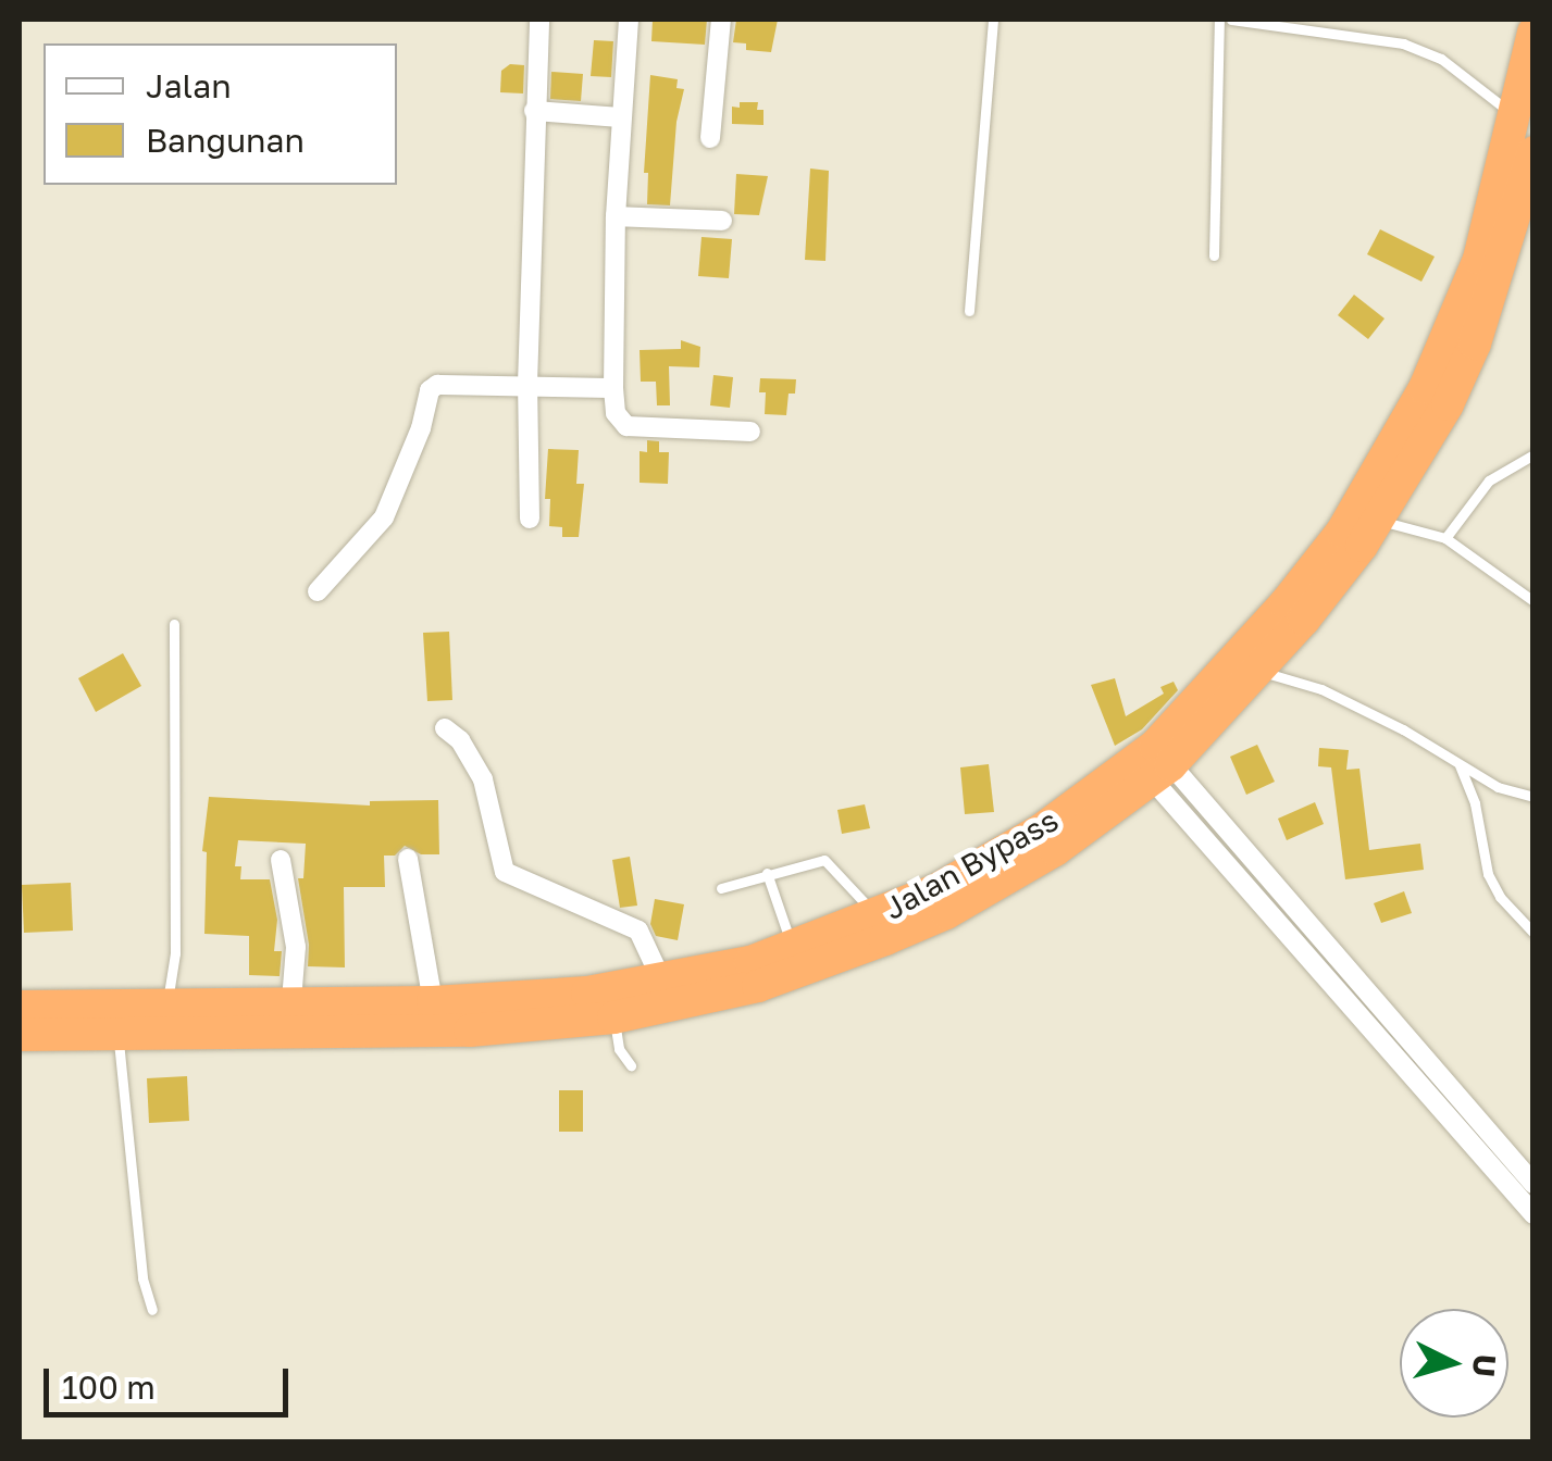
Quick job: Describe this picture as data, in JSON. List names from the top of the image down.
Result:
{
  "streets": {
    "highway": ["Jalan Bypass"]
  },
  "legend": ["Jalan", "Bangunan"],
  "scale_bar": "100 m",
  "north": "right"
}
